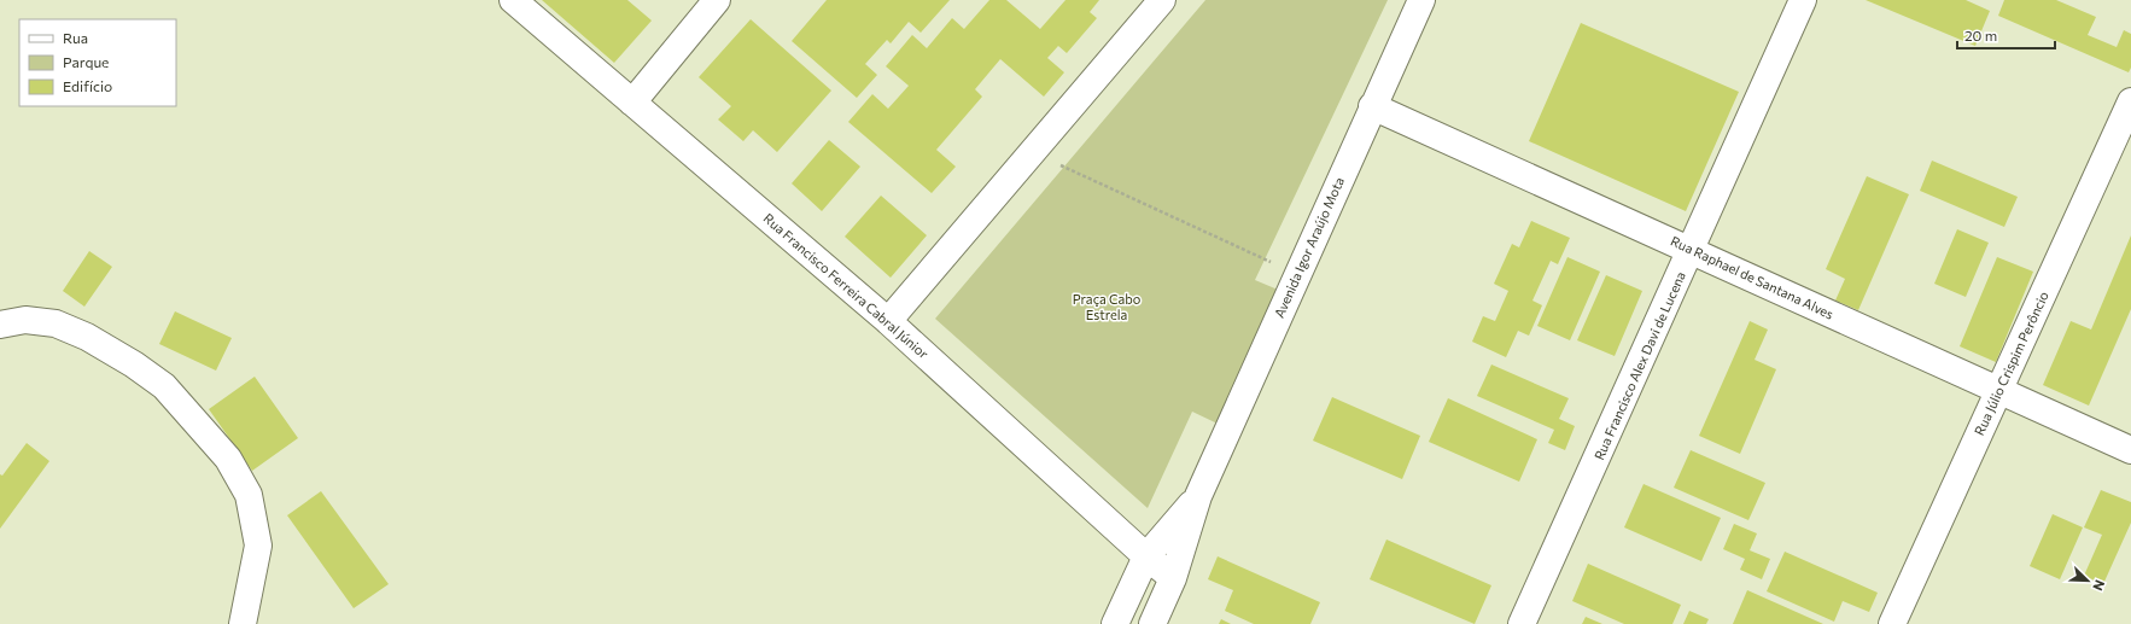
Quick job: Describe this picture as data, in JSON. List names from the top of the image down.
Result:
{
  "streets": {
    "street": [
      "Avenida Igor Araújo Mota",
      "Rua Raphael de Santana Alves",
      "Rua Francisco Ferreira Cabral Júnior",
      "Rua Júlio Crispim Perôncio",
      "Rua Francisco Alex Davi de Lucena"
    ]
  },
  "crossings": [
    ["Avenida Igor Araújo Mota", "Rua Raphael de Santana Alves"],
    ["Avenida Igor Araújo Mota", "Rua Francisco Ferreira Cabral Júnior"],
    ["Rua Raphael de Santana Alves", "Rua Júlio Crispim Perôncio"],
    ["Rua Raphael de Santana Alves", "Rua Francisco Alex Davi de Lucena"]
  ],
  "parks": ["Praça Cabo Estrela"],
  "legend": ["Rua", "Parque", "Edifício"],
  "scale_bar": "20 m",
  "north": "bottom right"
}
